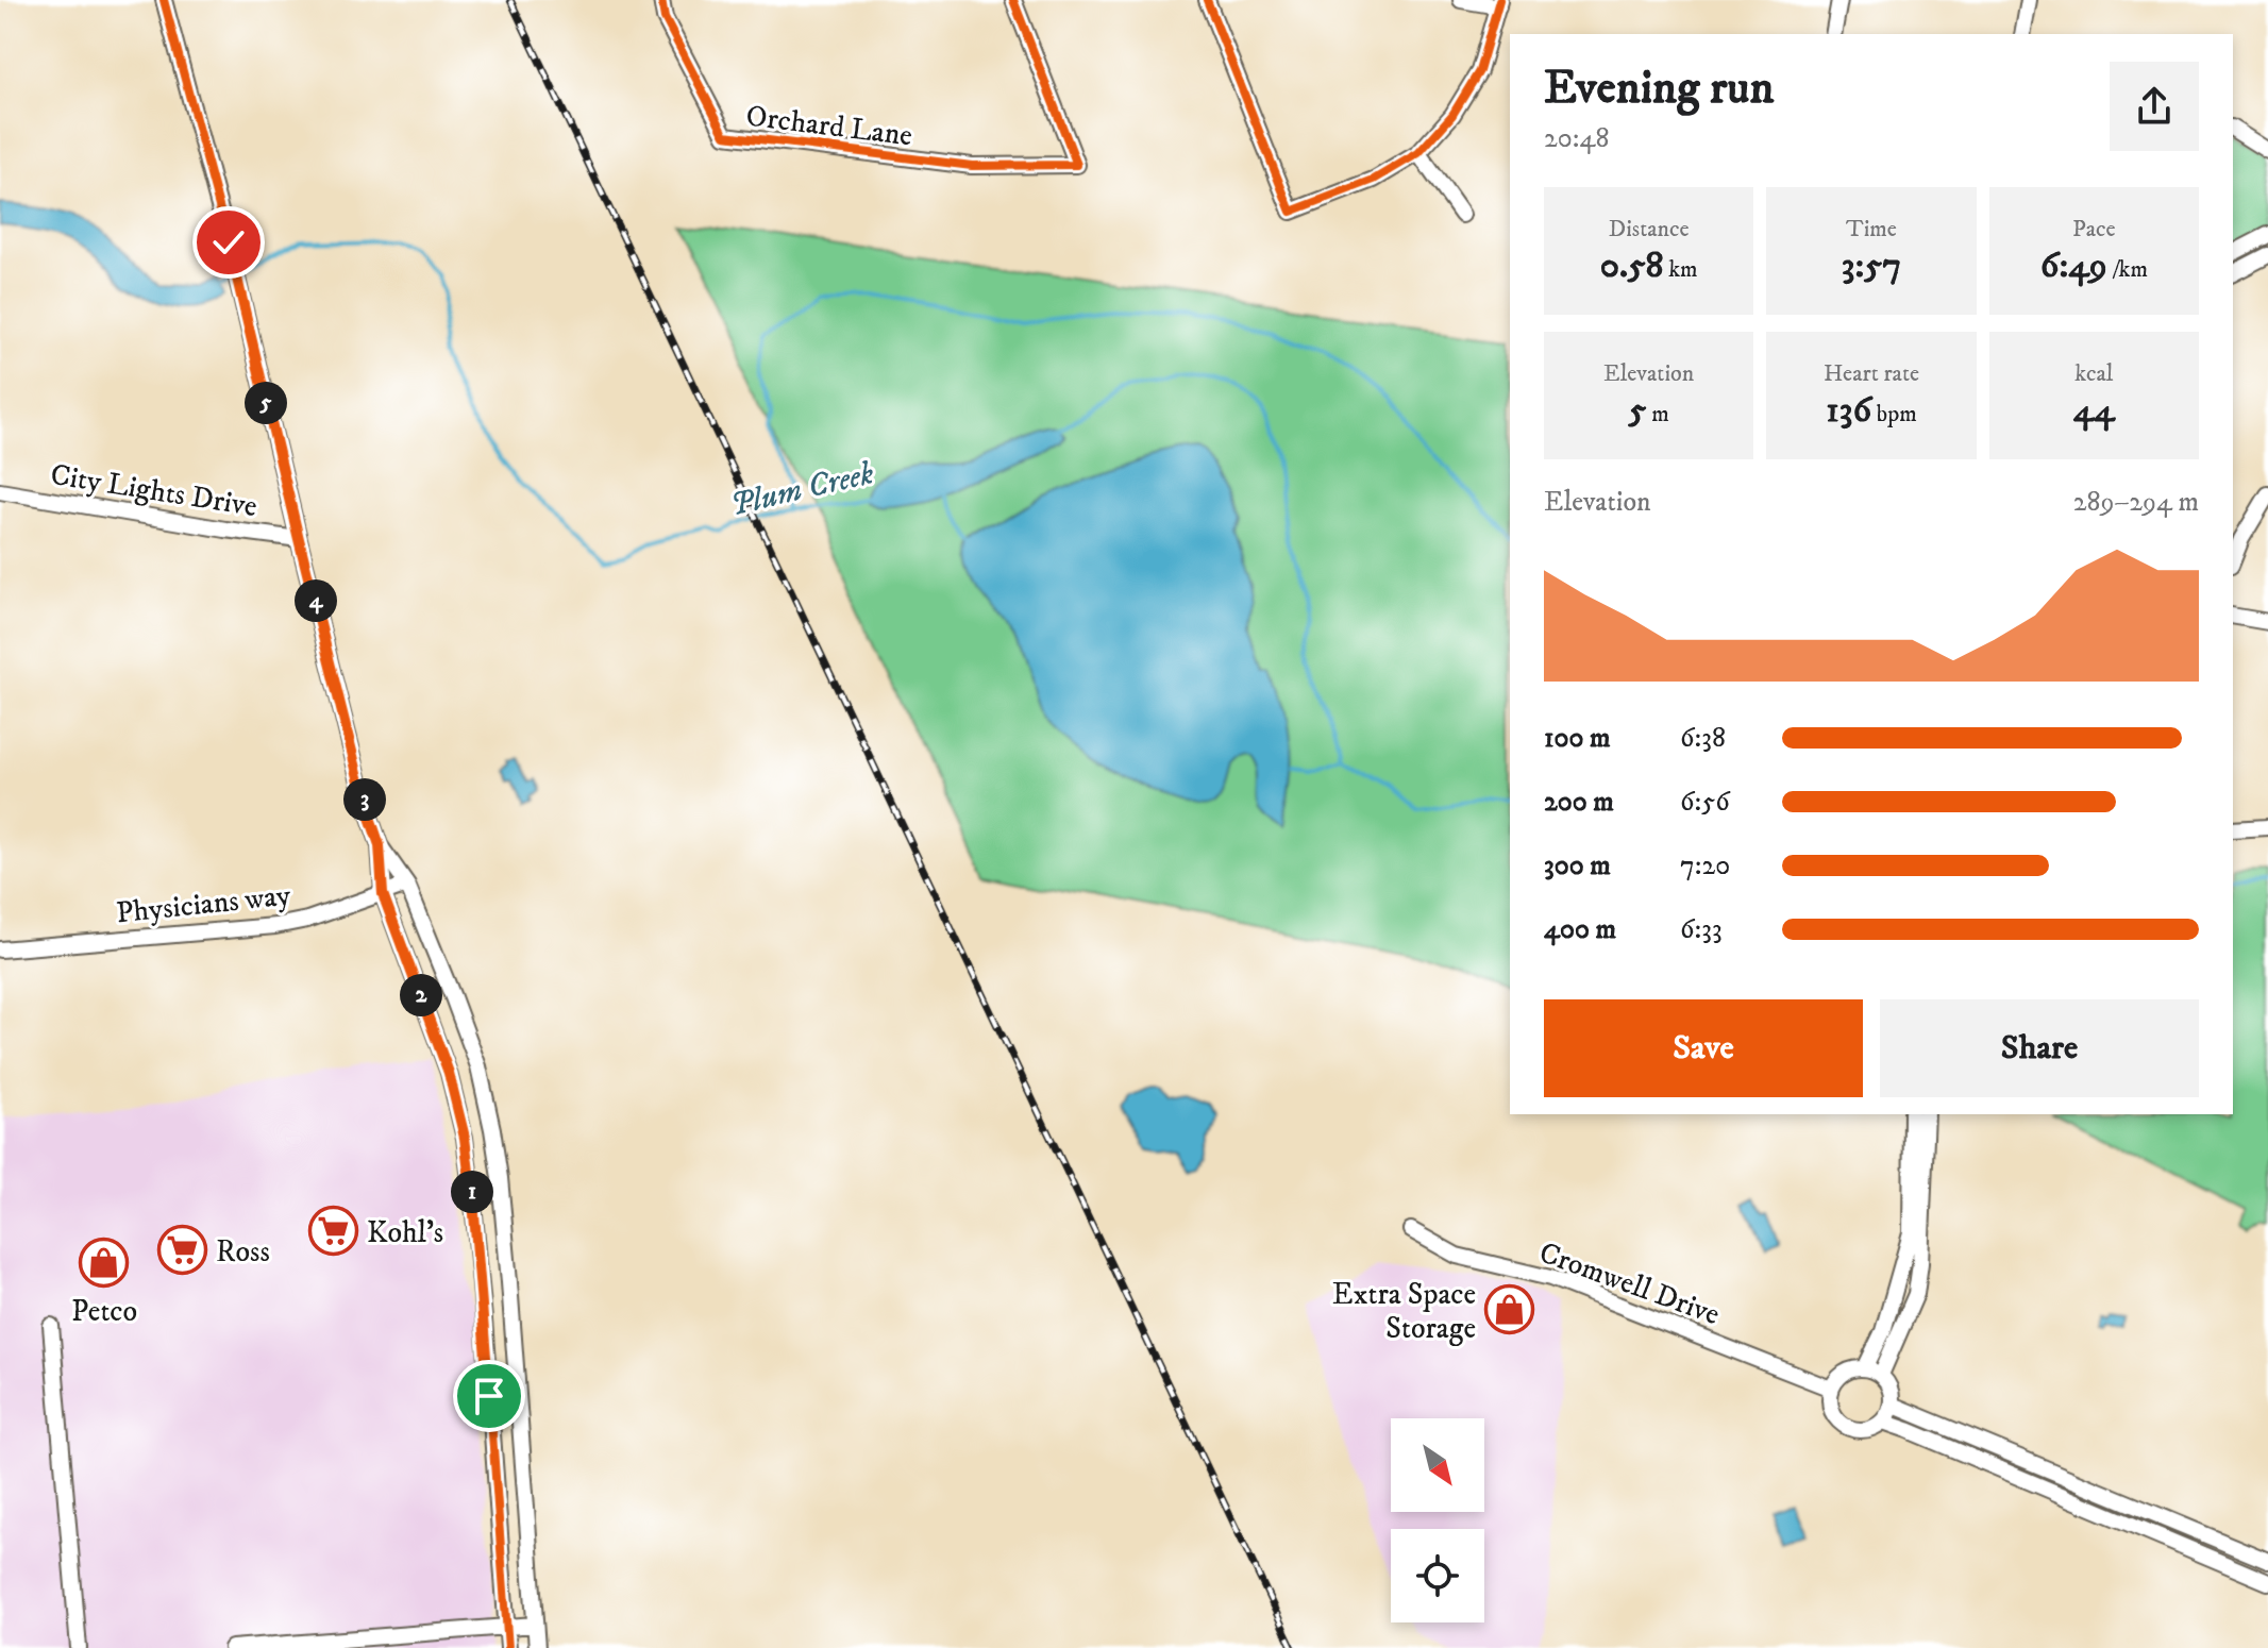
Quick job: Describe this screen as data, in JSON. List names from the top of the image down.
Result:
{
  "streets": {
    "street": [
      "Orchard Lane",
      "City Lights Drive",
      "Physicians way",
      "Cromwell Drive"
    ]
  },
  "water": ["Plum Creek"],
  "places": {
    "supermarket": ["Kohl's", "Ross"],
    "shop": ["Petco", "Extra Space Storage"]
  },
  "north": "bottom right",
  "page": {
    "heading": ["Evening run", "20:48"],
    "stats": [
      ["Distance", "0.58 km"],
      ["Time", "3:57"],
      ["Pace", "6:49 /km"],
      ["Elevation", "5 m"],
      ["Heart rate", "136 bpm"],
      ["kcal", "44"]
    ],
    "pins": [
      "5",
      "4",
      "3",
      "2",
      "1"
    ],
    "chart": ["Elevation", "289–294 m"],
    "list": [
      {
        "name": "100 m",
        "note": "6:38"
      },
      {
        "name": "200 m",
        "note": "6:56"
      },
      {
        "name": "300 m",
        "note": "7:20"
      },
      {
        "name": "400 m",
        "note": "6:33"
      }
    ],
    "buttons": ["Save", "Share"]
  }
}
